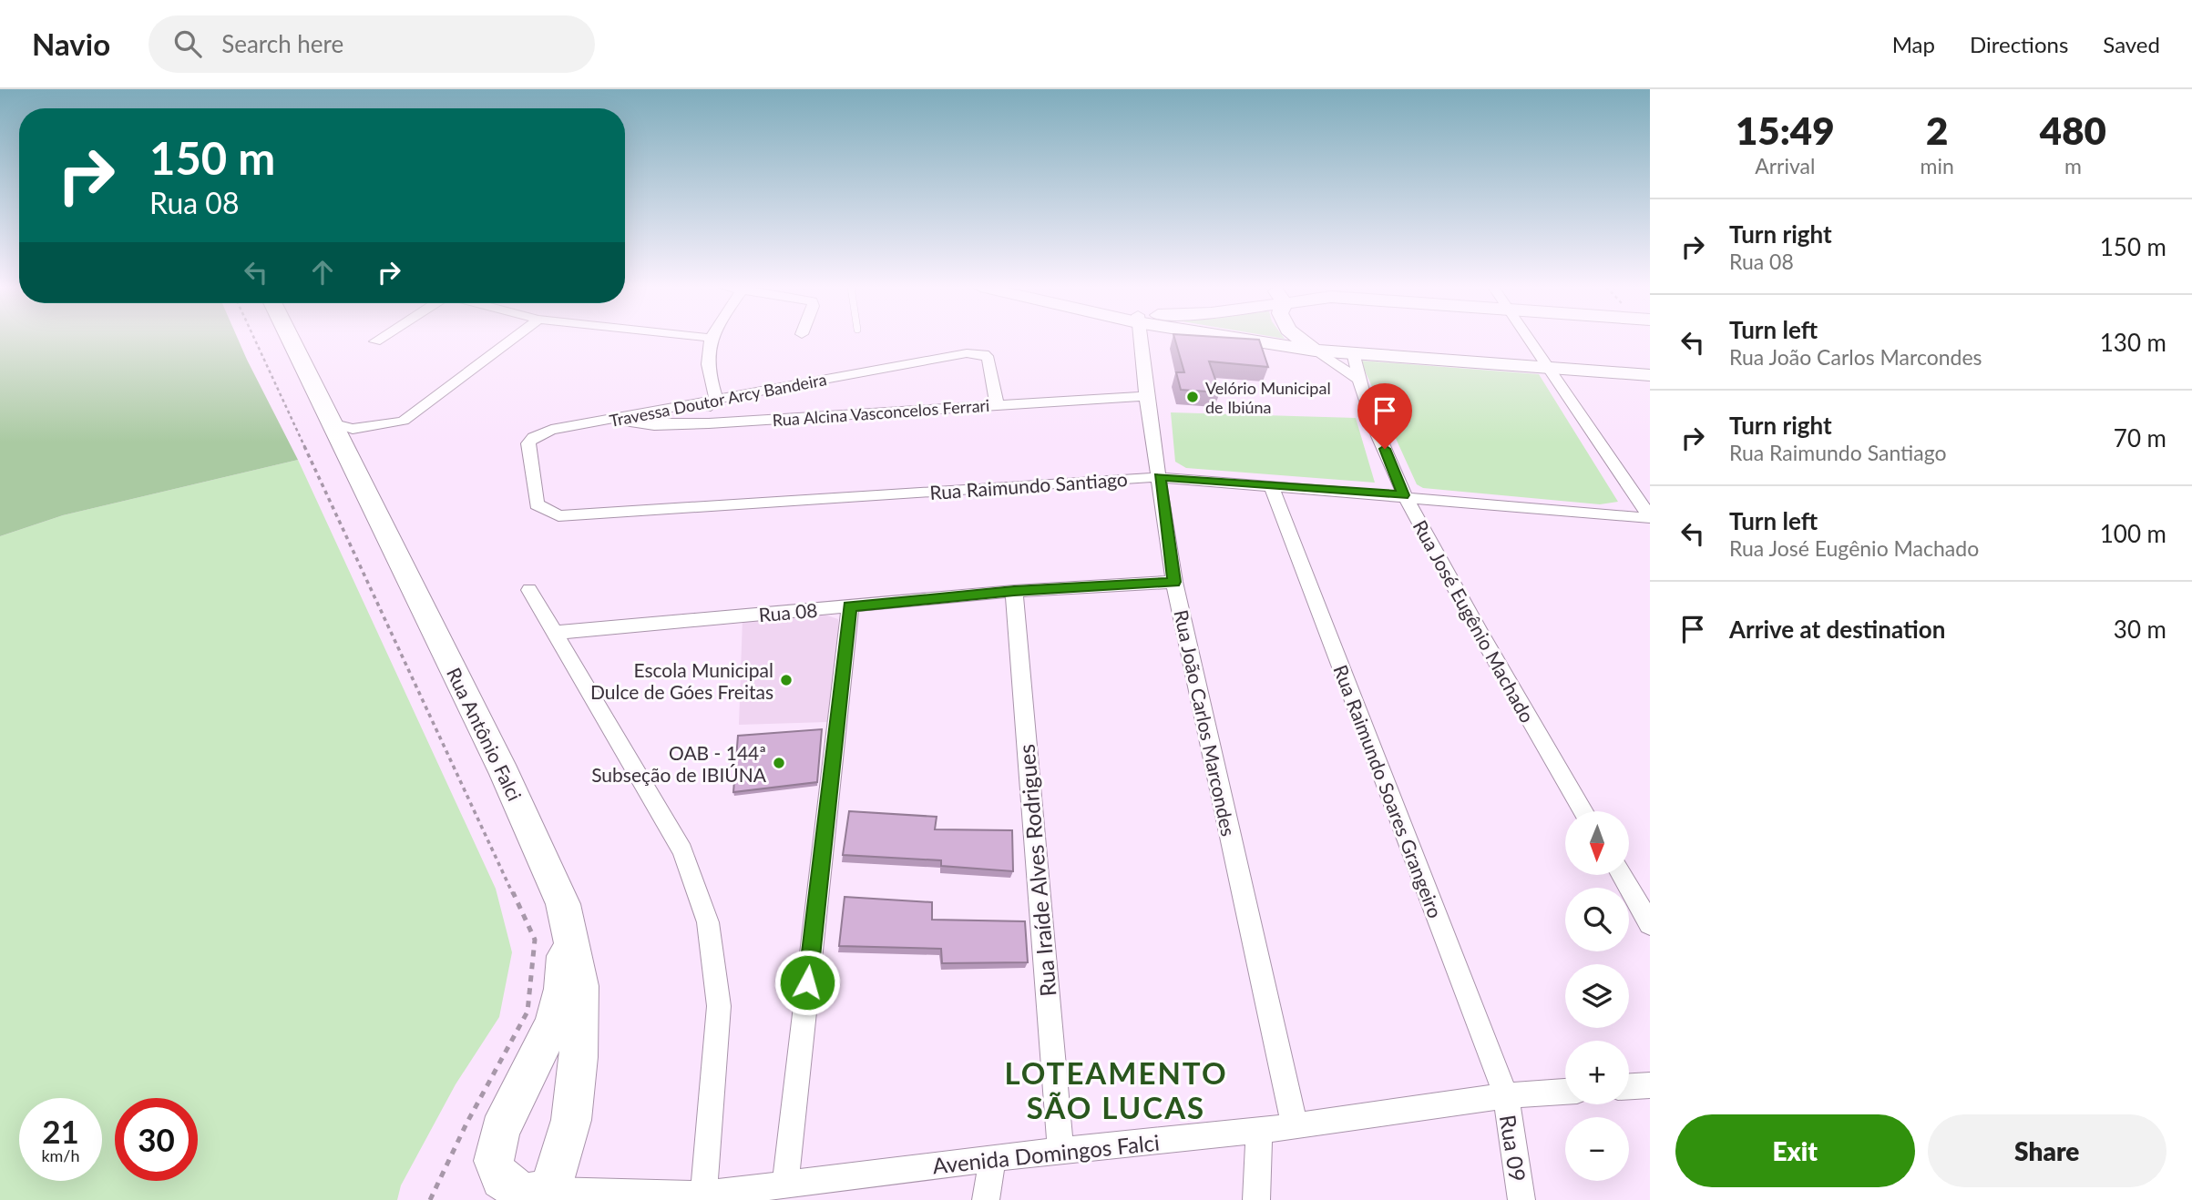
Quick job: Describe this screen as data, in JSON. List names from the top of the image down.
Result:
{
  "streets": {
    "main road": ["Rua Antônio Falci"],
    "street": [
      "Travessa Doutor Arcy Bandeira",
      "Rua Alcina Vasconcelos Ferrari",
      "Rua Raimundo Santiago",
      "Rua 08",
      "Rua José Eugênio Machado",
      "Rua João Carlos Marcondes",
      "Rua Raimundo Soares Grangeiro",
      "Rua Iraíde Alves Rodrigues",
      "Rua 09",
      "Avenida Domingos Falci"
    ]
  },
  "crossings": [
    ["Travessa Doutor Arcy Bandeira", "Rua Alcina Vasconcelos Ferrari"],
    ["Travessa Doutor Arcy Bandeira", "Rua Raimundo Santiago"],
    ["Rua Alcina Vasconcelos Ferrari", "Rua João Carlos Marcondes"],
    ["Rua Raimundo Santiago", "Rua José Eugênio Machado"],
    ["Rua Raimundo Santiago", "Rua João Carlos Marcondes"],
    ["Rua Raimundo Santiago", "Rua Raimundo Soares Grangeiro"],
    ["Rua 08", "Rua João Carlos Marcondes"],
    ["Rua 08", "Rua Iraíde Alves Rodrigues"],
    ["Rua João Carlos Marcondes", "Avenida Domingos Falci"],
    ["Rua Antônio Falci", "Avenida Domingos Falci"],
    ["Rua Raimundo Soares Grangeiro", "Rua 09"],
    ["Rua Raimundo Soares Grangeiro", "Avenida Domingos Falci"],
    ["Rua Iraíde Alves Rodrigues", "Avenida Domingos Falci"],
    ["Rua 09", "Avenida Domingos Falci"]
  ],
  "districts": ["LOTEAMENTO SÃO LUCAS"],
  "places": ["Velório Municipal de Ibiúna", "Escola Municipal Dulce de Góes Freitas", "OAB - 144ª Subseção de IBIÚNA"],
  "north": "bottom",
  "page": {
    "header": "Navio",
    "search": "Search here",
    "nav": ["Map", "Directions", "Saved"],
    "eta": [
      "15:49",
      "Arrival",
      "2",
      "min",
      "480",
      "m"
    ],
    "turn": ["150 m", "Rua 08"],
    "list": [
      {
        "name": "Turn right",
        "note": "Rua 08",
        "value": "150 m"
      },
      {
        "name": "Turn left",
        "note": "Rua João Carlos Marcondes",
        "value": "130 m"
      },
      {
        "name": "Turn right",
        "note": "Rua Raimundo Santiago",
        "value": "70 m"
      },
      {
        "name": "Turn left",
        "note": "Rua José Eugênio Machado",
        "value": "100 m"
      },
      {
        "name": "Arrive at destination",
        "value": "30 m"
      }
    ],
    "map_buttons": ["+", "−"],
    "speed": "21 km/h",
    "limit": "30",
    "buttons": ["Exit", "Share"]
  }
}
